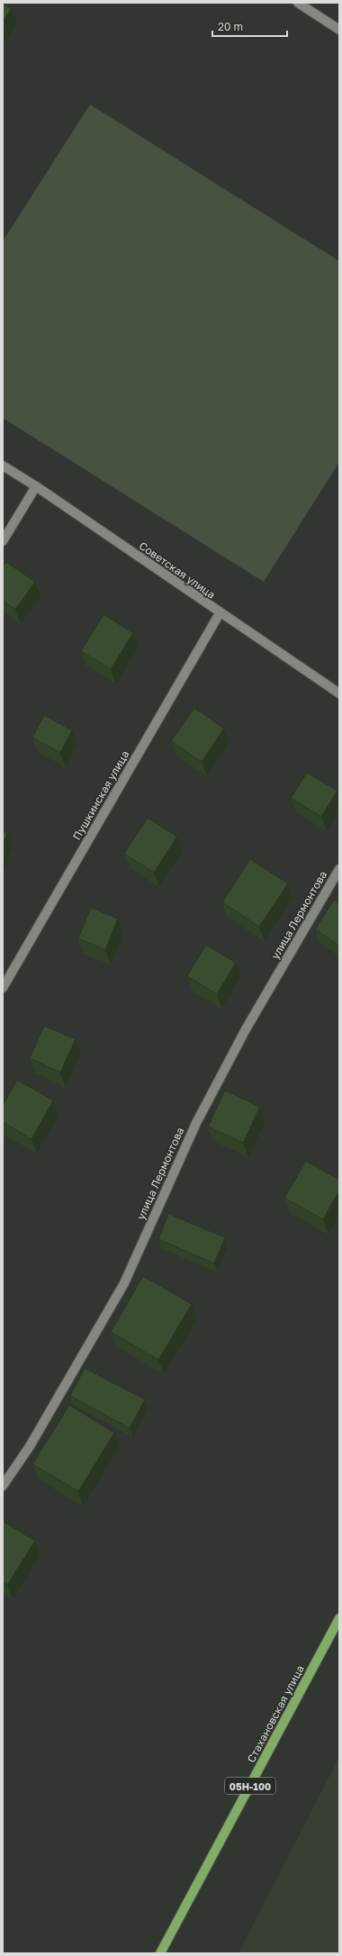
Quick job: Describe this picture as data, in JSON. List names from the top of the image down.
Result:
{
  "streets": {
    "main road": ["Стахановская улица", "05Н-100"],
    "street": ["Советская улица", "Пушкинская улица", "улица Лермонтова"]
  },
  "crossings": [
    ["Советская улица", "Пушкинская улица"]
  ],
  "scale_bar": "20 m"
}
